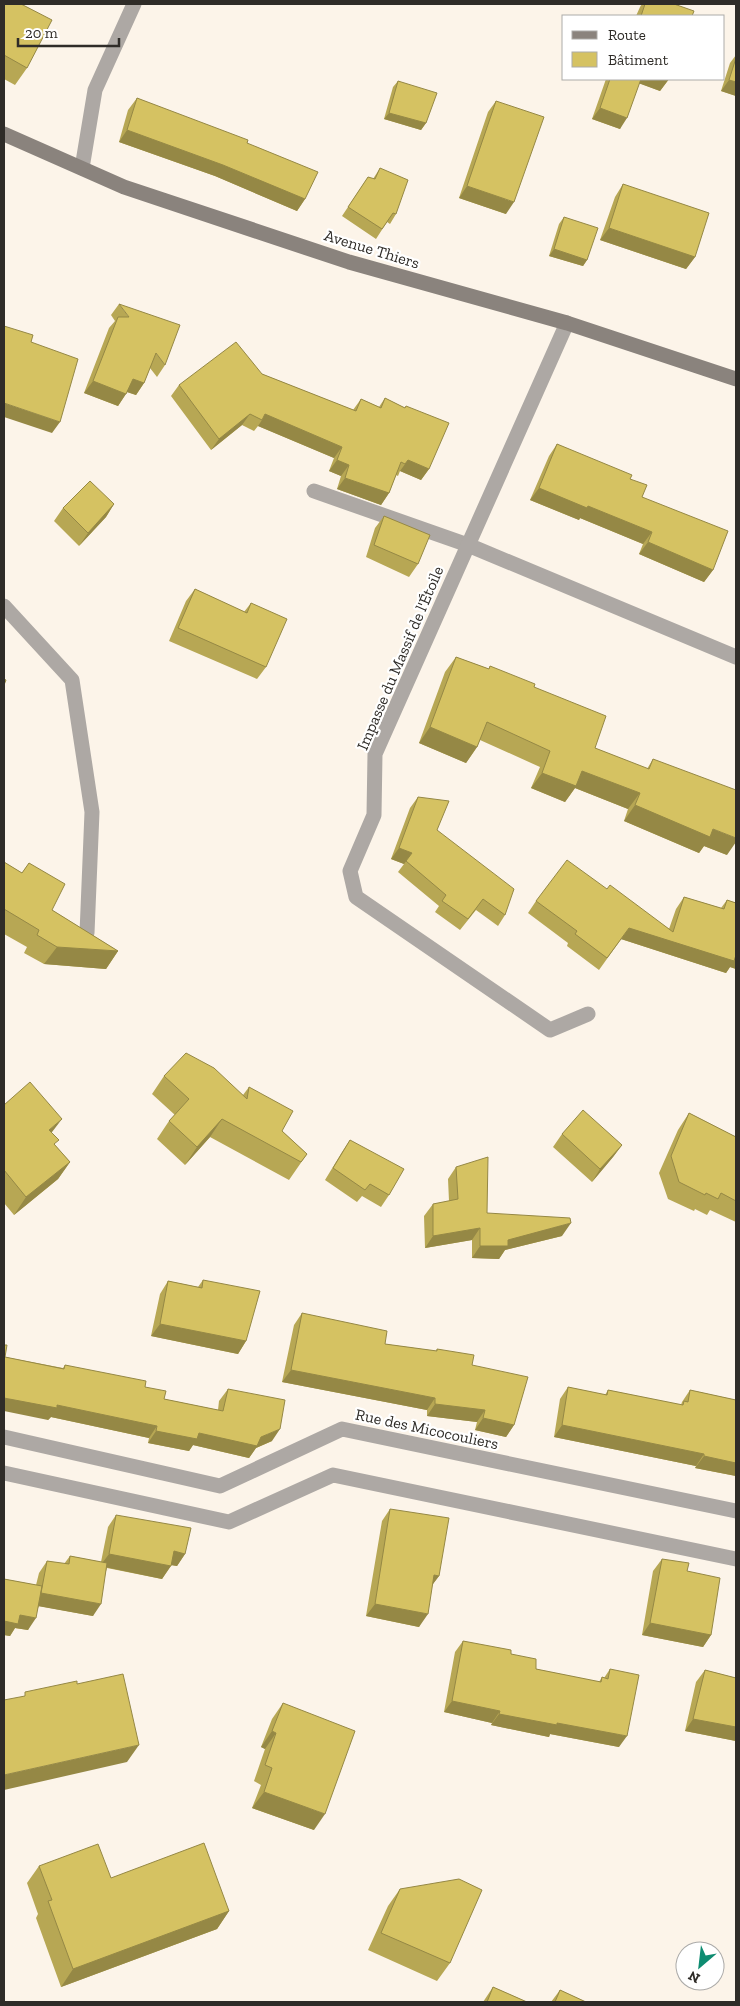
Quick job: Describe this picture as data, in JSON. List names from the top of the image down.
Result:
{
  "streets": {
    "main road": ["Avenue Thiers"],
    "street": ["Impasse du Massif de l'Étoile", "Rue des Micocouliers"]
  },
  "crossings": [
    ["Avenue Thiers", "Impasse du Massif de l'Étoile"]
  ],
  "legend": ["Route", "Bâtiment"],
  "scale_bar": "20 m",
  "north": "bottom left"
}
